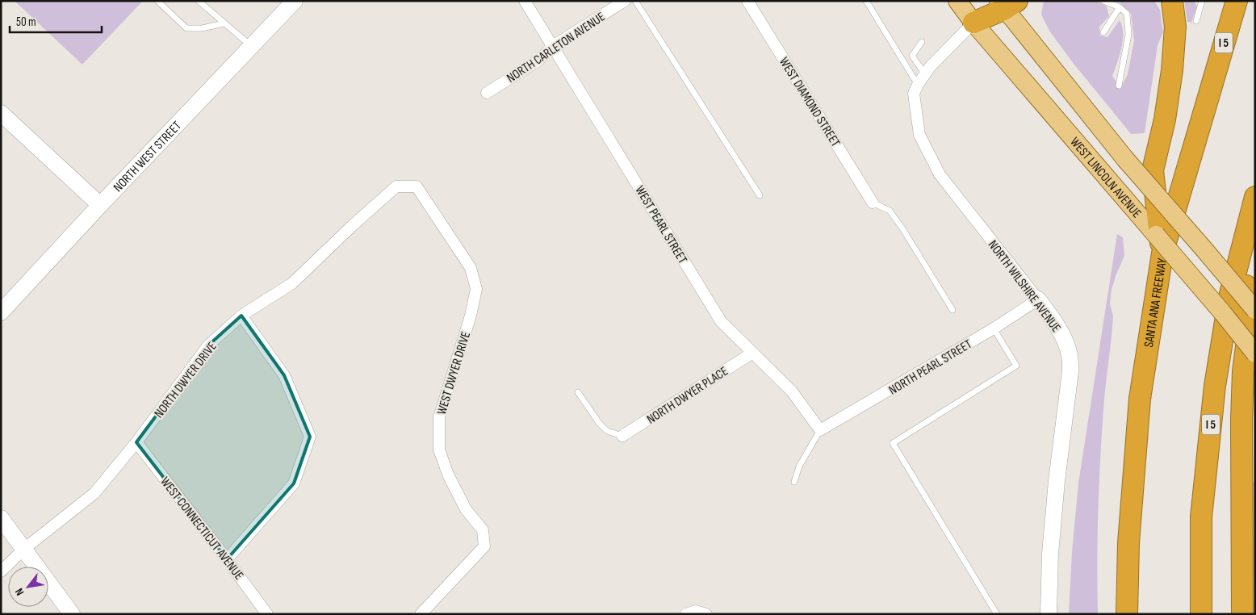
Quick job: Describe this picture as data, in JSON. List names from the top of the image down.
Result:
{
  "streets": {
    "highway": ["I 5", "SANTA ANA FREEWAY"],
    "main road": ["WEST LINCOLN AVENUE"],
    "street": [
      "NORTH CARLETON AVENUE",
      "WEST DIAMOND STREET",
      "NORTH WEST STREET",
      "WEST PEARL STREET",
      "NORTH WILSHIRE AVENUE",
      "NORTH PEARL STREET",
      "WEST DWYER DRIVE",
      "NORTH DWYER DRIVE",
      "NORTH DWYER PLACE",
      "WEST CONNECTICUT AVENUE"
    ]
  },
  "crossings": [
    ["NORTH CARLETON AVENUE", "WEST PEARL STREET"],
    ["WEST LINCOLN AVENUE", "NORTH WILSHIRE AVENUE"],
    ["WEST PEARL STREET", "NORTH PEARL STREET"],
    ["WEST PEARL STREET", "NORTH DWYER PLACE"],
    ["NORTH WILSHIRE AVENUE", "NORTH PEARL STREET"],
    ["WEST DWYER DRIVE", "NORTH DWYER DRIVE"],
    ["NORTH DWYER DRIVE", "WEST CONNECTICUT AVENUE"]
  ],
  "scale_bar": "50 m",
  "north": "bottom left"
}
